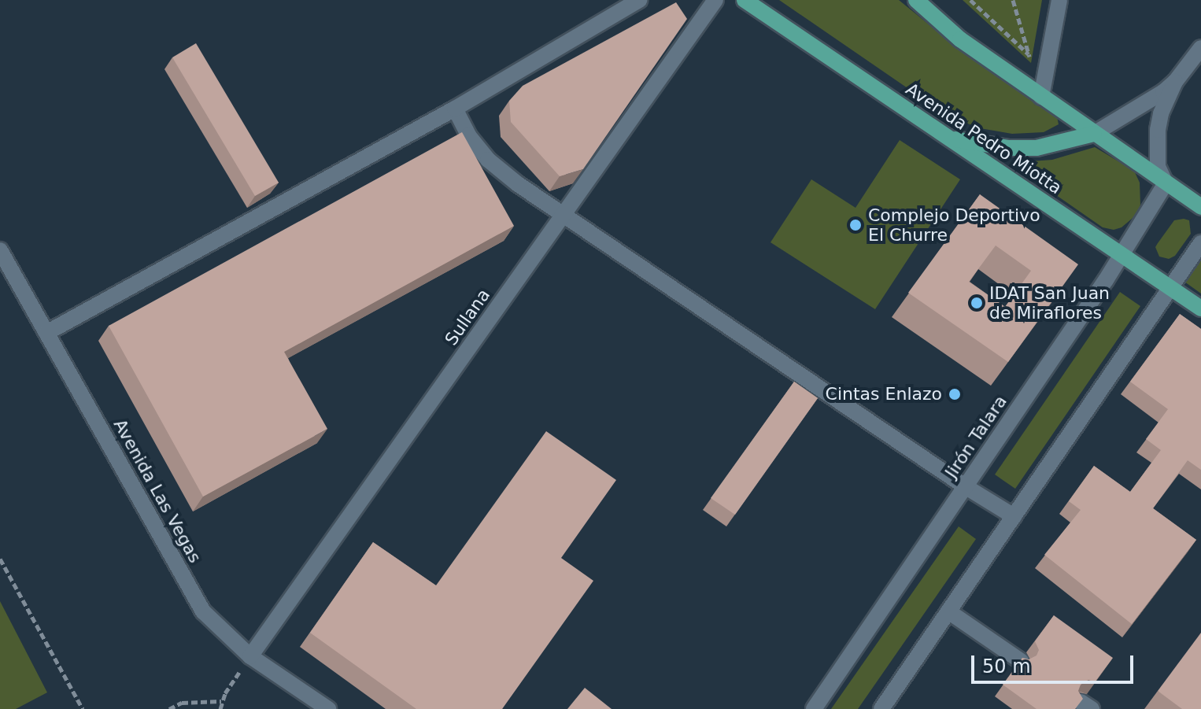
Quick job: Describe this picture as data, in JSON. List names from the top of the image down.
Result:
{
  "streets": {
    "main road": ["Avenida Pedro Miotta"],
    "street": ["Sullana", "Jirón Talara", "Avenida Las Vegas"]
  },
  "crossings": [
    ["Avenida Pedro Miotta", "Jirón Talara"],
    ["Sullana", "Avenida Las Vegas"]
  ],
  "places": ["Complejo Deportivo El Churre", "IDAT San Juan de Miraflores", "Cintas Enlazo"],
  "scale_bar": "50 m"
}
